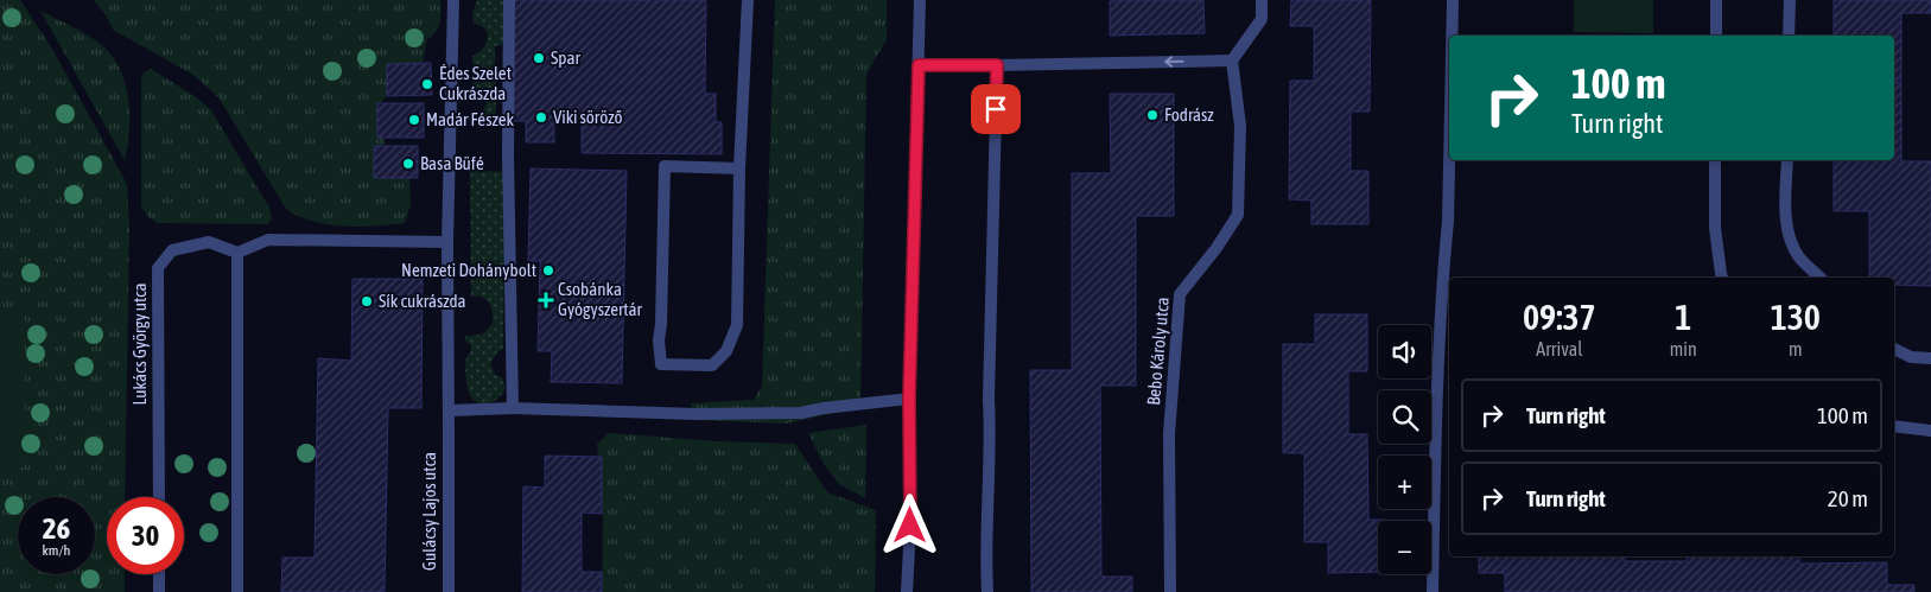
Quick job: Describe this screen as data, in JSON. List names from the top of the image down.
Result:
{
  "streets": {
    "street": ["Lukács György utca", "Bebo Károly utca", "Gulácsy Lajos utca"]
  },
  "places": {
    "other": [
      "Spar",
      "Édes Szelet Cukrászda",
      "Fodrász",
      "Viki söröző",
      "Madár Fészek",
      "Basa Büfé",
      "Nemzeti Dohánybolt",
      "Sík cukrászda"
    ],
    "health": ["Csobánka Gyógyszertár"]
  },
  "page": {
    "turn": ["100 m", "Turn right"],
    "eta": [
      "09:37",
      "Arrival",
      "1",
      "min",
      "130",
      "m"
    ],
    "map_buttons": ["+", "−"],
    "list": [
      {
        "name": "Turn right",
        "value": "100 m"
      },
      {
        "name": "Turn right",
        "value": "20 m"
      }
    ],
    "speed": "26 km/h",
    "limit": "30"
  }
}
